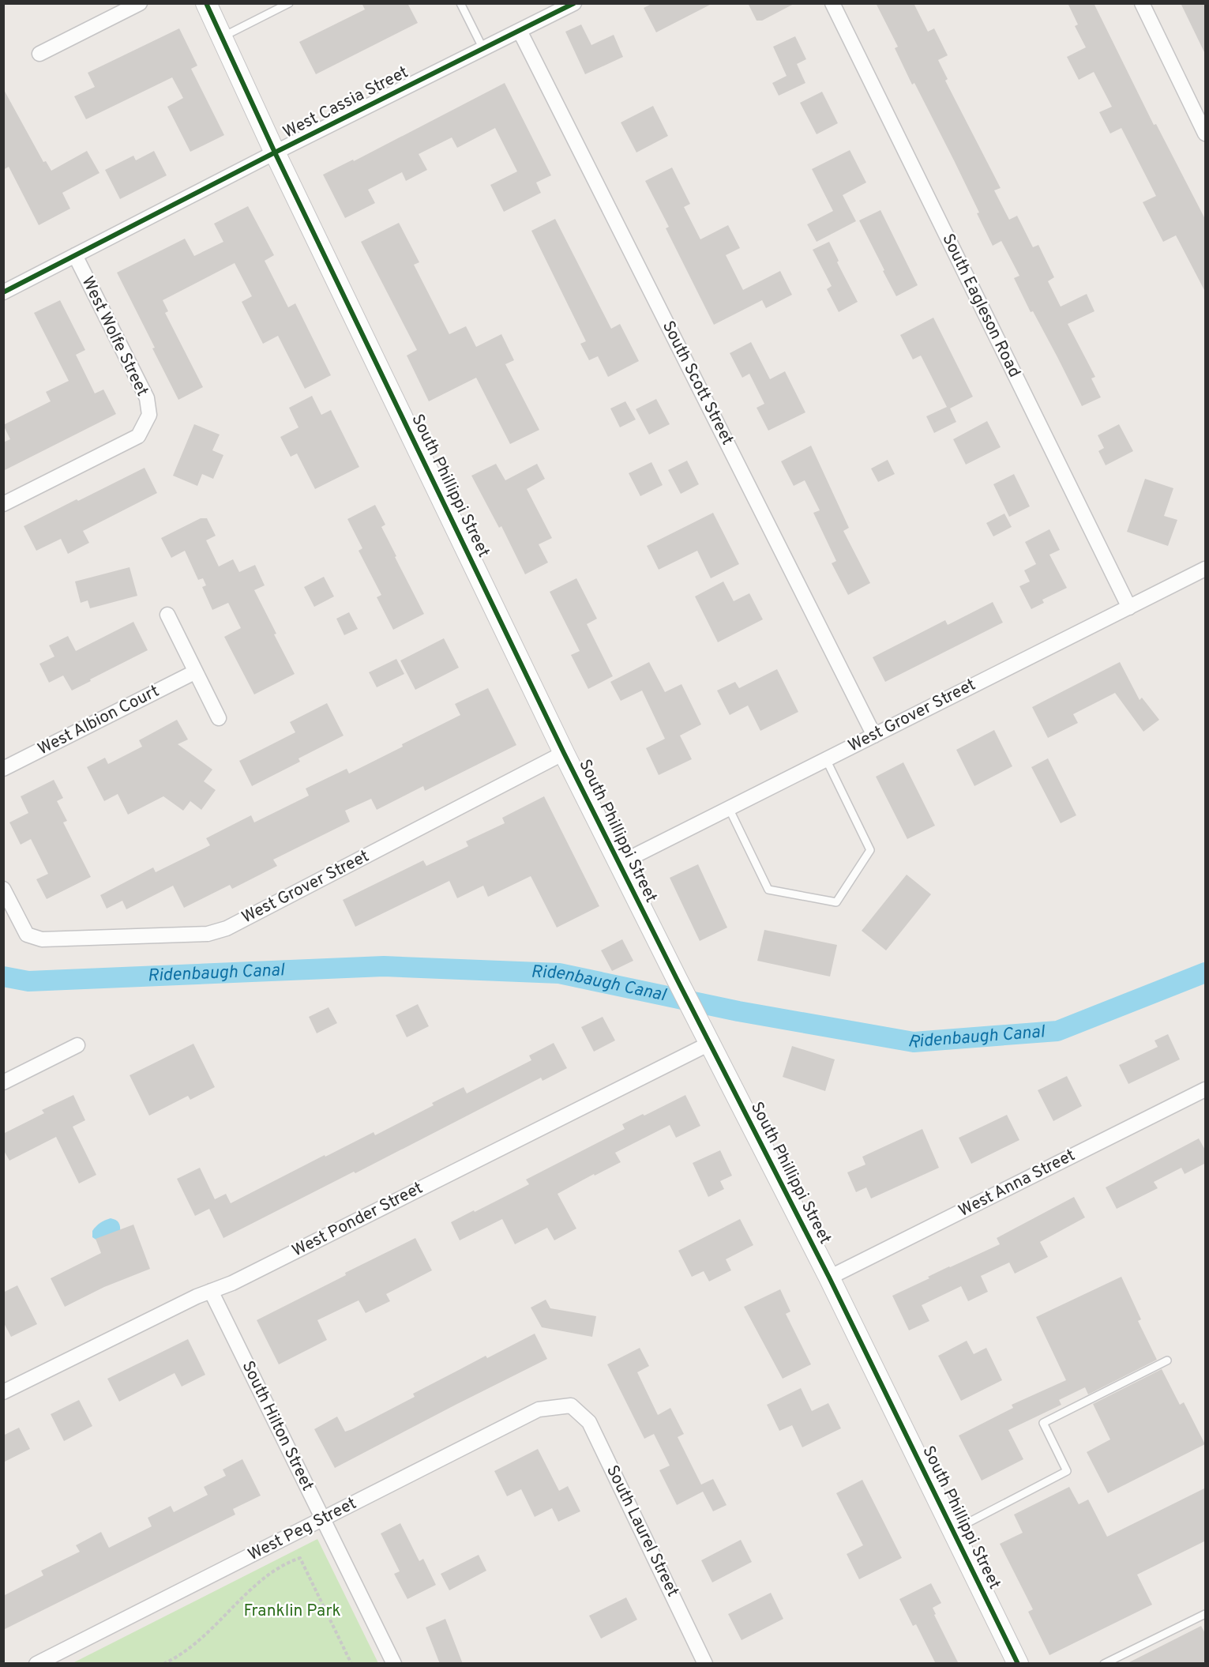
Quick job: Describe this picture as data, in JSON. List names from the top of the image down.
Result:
{
  "streets": {
    "street": [
      "West Cassia Street",
      "South Eagleson Road",
      "West Wolfe Street",
      "South Scott Street",
      "South Phillippi Street",
      "West Grover Street",
      "West Albion Court",
      "West Anna Street",
      "West Ponder Street",
      "South Hilton Street",
      "West Peg Street",
      "South Laurel Street"
    ]
  },
  "crossings": [
    ["West Cassia Street", "West Wolfe Street"],
    ["West Cassia Street", "South Scott Street"],
    ["West Cassia Street", "South Phillippi Street"],
    ["South Eagleson Road", "West Grover Street"],
    ["South Scott Street", "West Grover Street"],
    ["South Phillippi Street", "West Grover Street"],
    ["South Phillippi Street", "West Anna Street"],
    ["South Phillippi Street", "West Ponder Street"],
    ["West Ponder Street", "South Hilton Street"],
    ["South Hilton Street", "West Peg Street"],
    ["West Peg Street", "South Laurel Street"]
  ],
  "water": ["Ridenbaugh Canal"],
  "parks": ["Franklin Park"]
}
